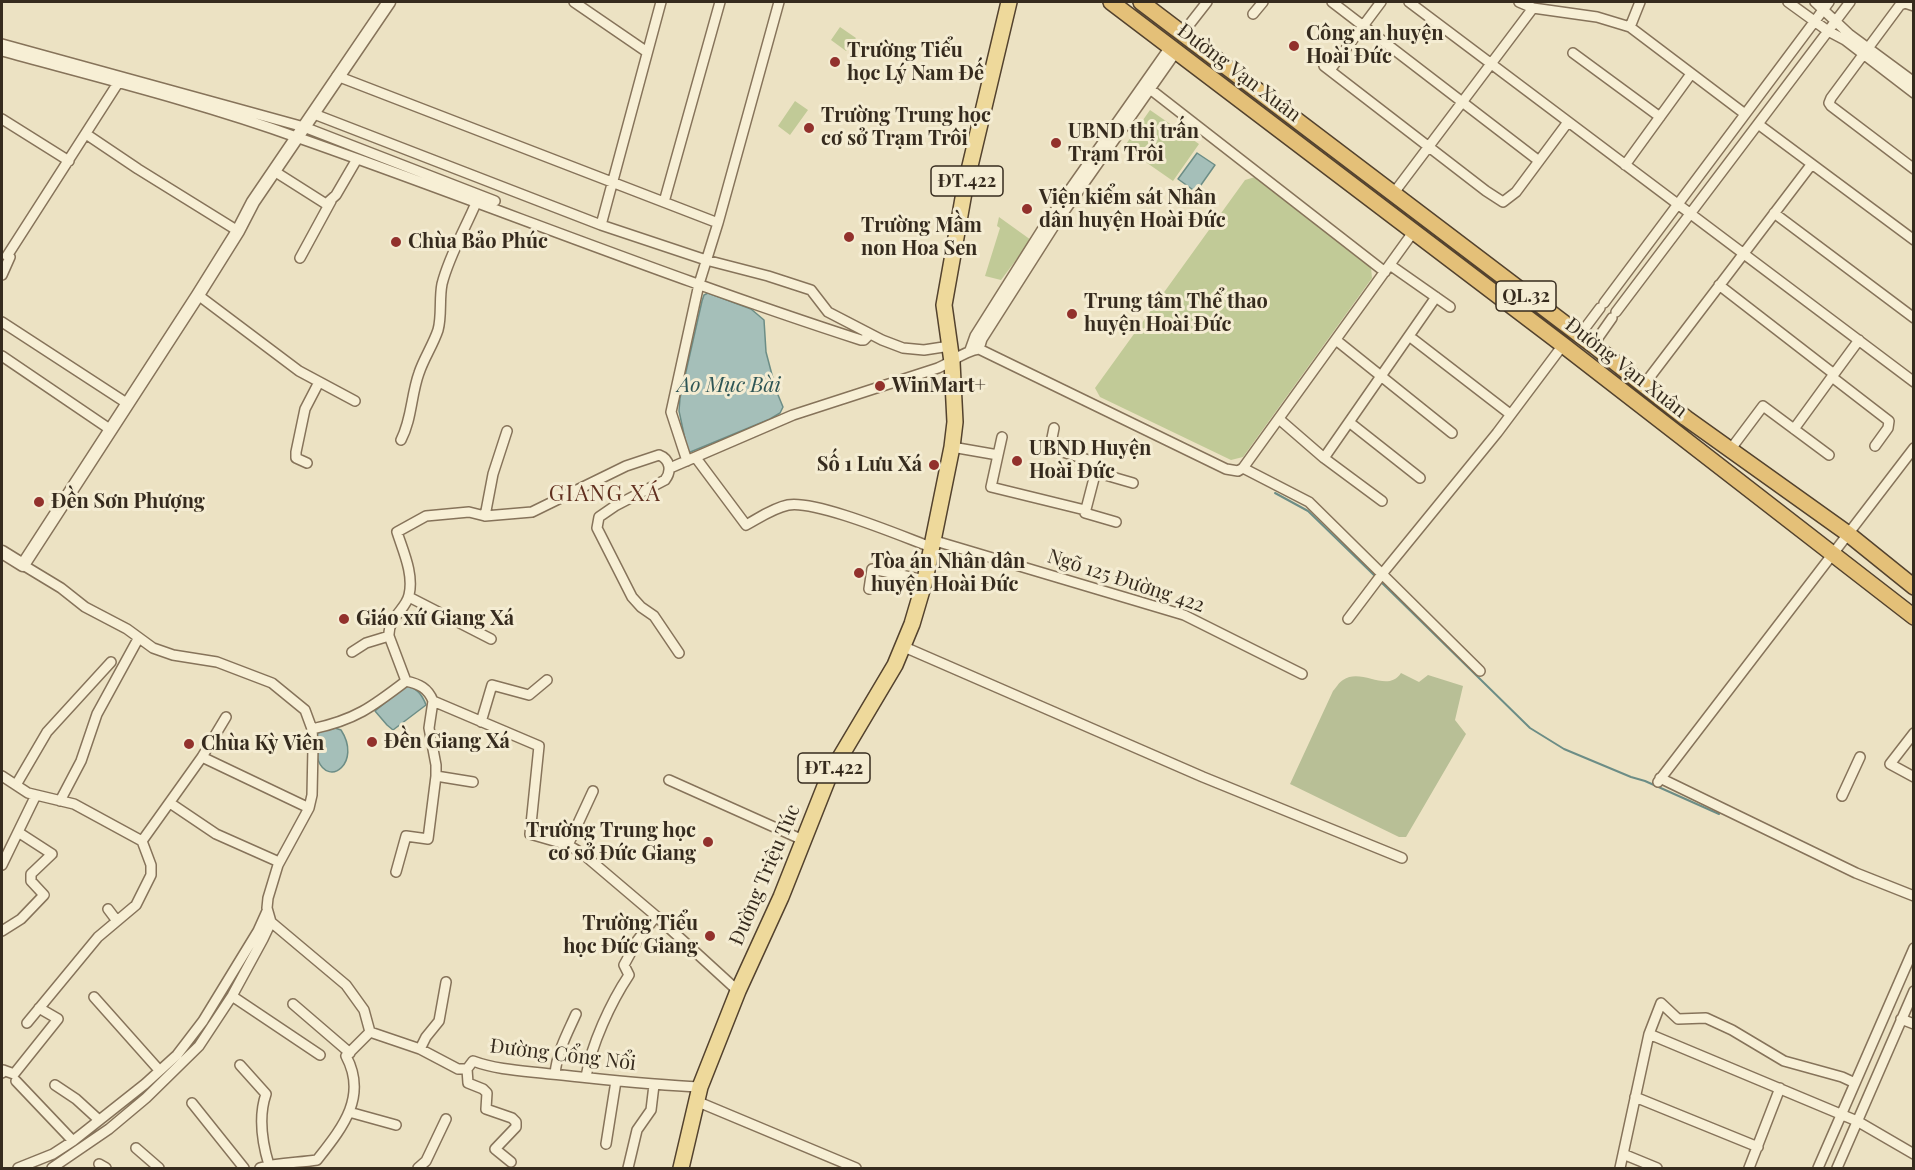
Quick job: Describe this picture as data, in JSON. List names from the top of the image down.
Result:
{
  "streets": {
    "highway": ["Đường Vạn Xuân", "QL.32"],
    "main road": ["ĐT.422", "Đường Triệu Túc"],
    "street": ["Ngõ 125 Đường 422", "Đường Cổng Nổi"]
  },
  "crossings": [
    ["ĐT.422", "Đường Triệu Túc"],
    ["Ngõ 125 Đường 422", "Đường Triệu Túc"],
    ["Đường Triệu Túc", "Đường Cổng Nổi"]
  ],
  "districts": ["GIANG XÁ"],
  "water": ["Ao Mục Bài"],
  "places": [
    "Công an huyện Hoài Đức",
    "Trường Tiểu học Lý Nam Đế",
    "Trường Trung học cơ sở Trạm Trôi",
    "UBND thị trấn Trạm Trôi",
    "Viện kiểm sát Nhân dân huyện Hoài Đức",
    "Trường Mầm non Hoa Sen",
    "Chùa Bảo Phúc",
    "Trung tâm Thể thao huyện Hoài Đức",
    "WinMart+",
    "UBND Huyện Hoài Đức",
    "Số 1 Lưu Xá",
    "Đền Sơn Phượng",
    "Tòa án Nhân dân huyện Hoài Đức",
    "Giáo xứ Giang Xá",
    "Đền Giang Xá",
    "Chùa Kỳ Viên",
    "Trường Trung học cơ sở Đức Giang",
    "Trường Tiểu học Đức Giang"
  ]
}
